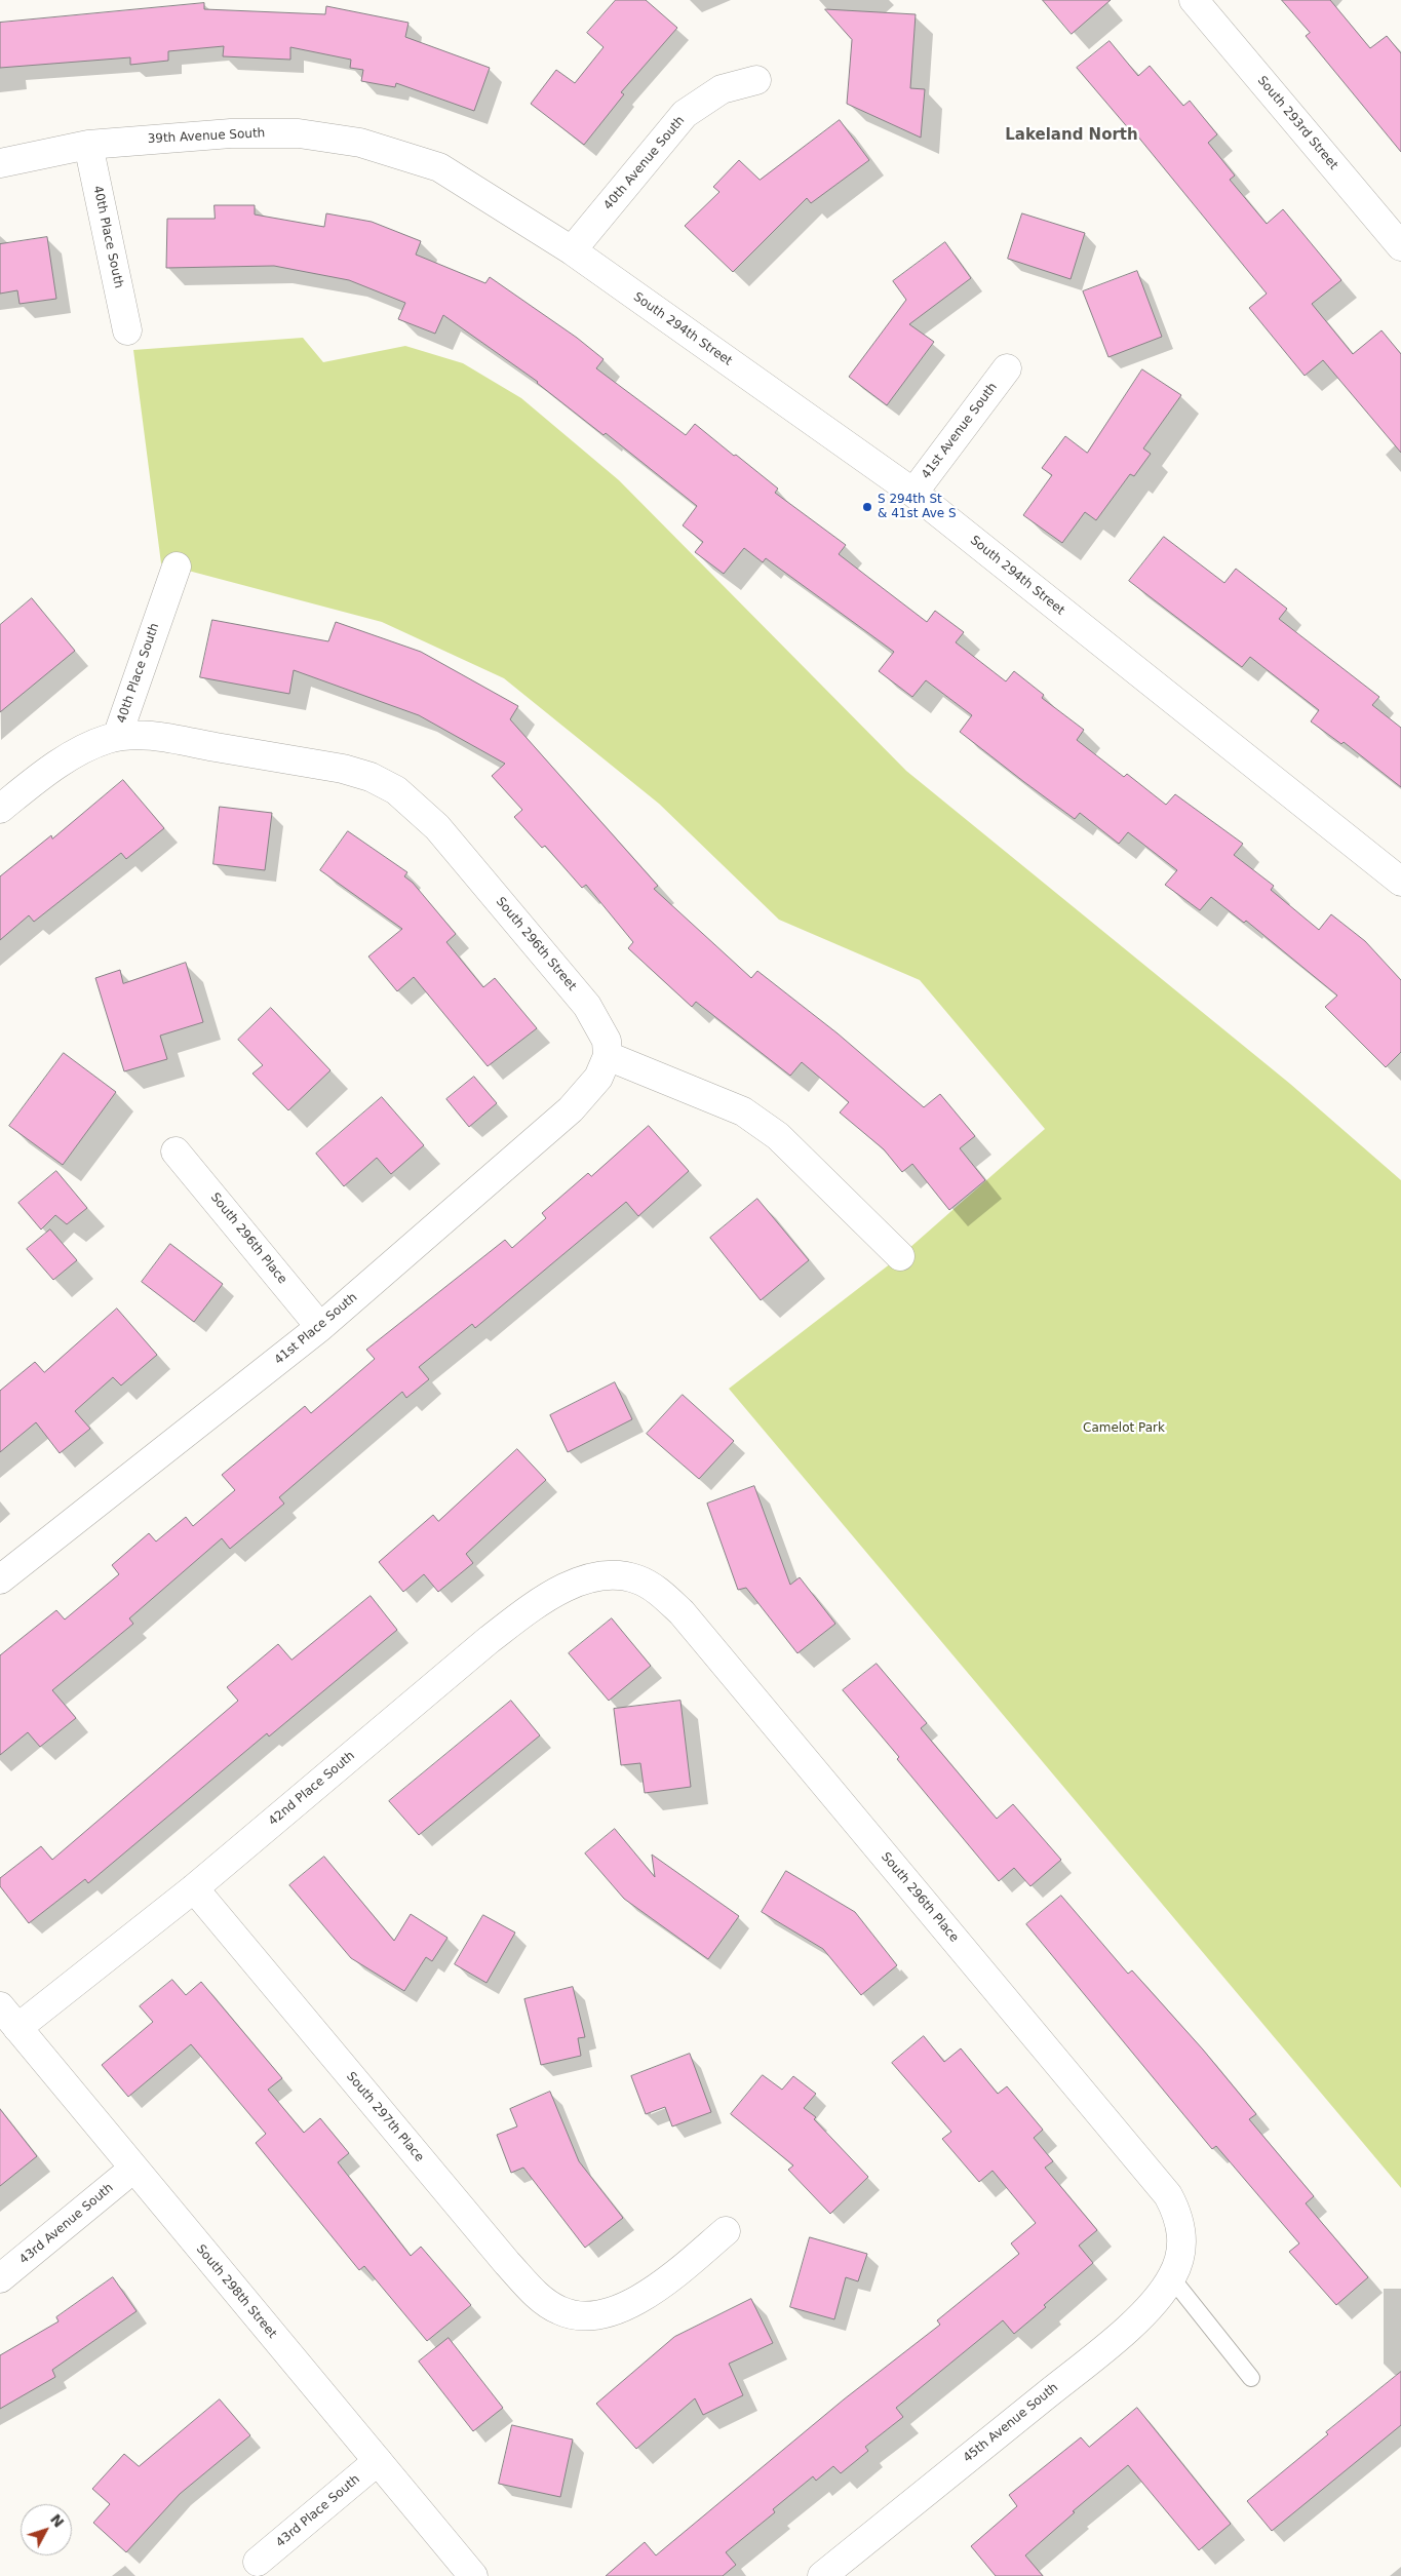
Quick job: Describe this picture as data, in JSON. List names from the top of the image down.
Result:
{
  "streets": {
    "street": [
      "South 293rd Street",
      "39th Avenue South",
      "40th Avenue South",
      "40th Place South",
      "South 294th Street",
      "41st Avenue South",
      "South 296th Street",
      "South 296th Place",
      "41st Place South",
      "42nd Place South",
      "South 297th Place",
      "43rd Avenue South",
      "South 298th Street",
      "45th Avenue South",
      "43rd Place South"
    ]
  },
  "crossings": [
    ["39th Avenue South", "40th Avenue South"],
    ["39th Avenue South", "40th Place South"],
    ["39th Avenue South", "South 294th Street"],
    ["40th Avenue South", "South 294th Street"],
    ["40th Place South", "South 296th Street"],
    ["South 294th Street", "41st Avenue South"],
    ["South 296th Street", "41st Place South"],
    ["South 296th Place", "41st Place South"],
    ["South 296th Place", "42nd Place South"],
    ["South 296th Place", "45th Avenue South"],
    ["42nd Place South", "South 297th Place"],
    ["42nd Place South", "South 298th Street"],
    ["43rd Avenue South", "South 298th Street"],
    ["South 298th Street", "43rd Place South"]
  ],
  "districts": ["Lakeland North"],
  "parks": ["Camelot Park"],
  "places": ["S 294th St & 41st Ave S"],
  "north": "top right"
}
